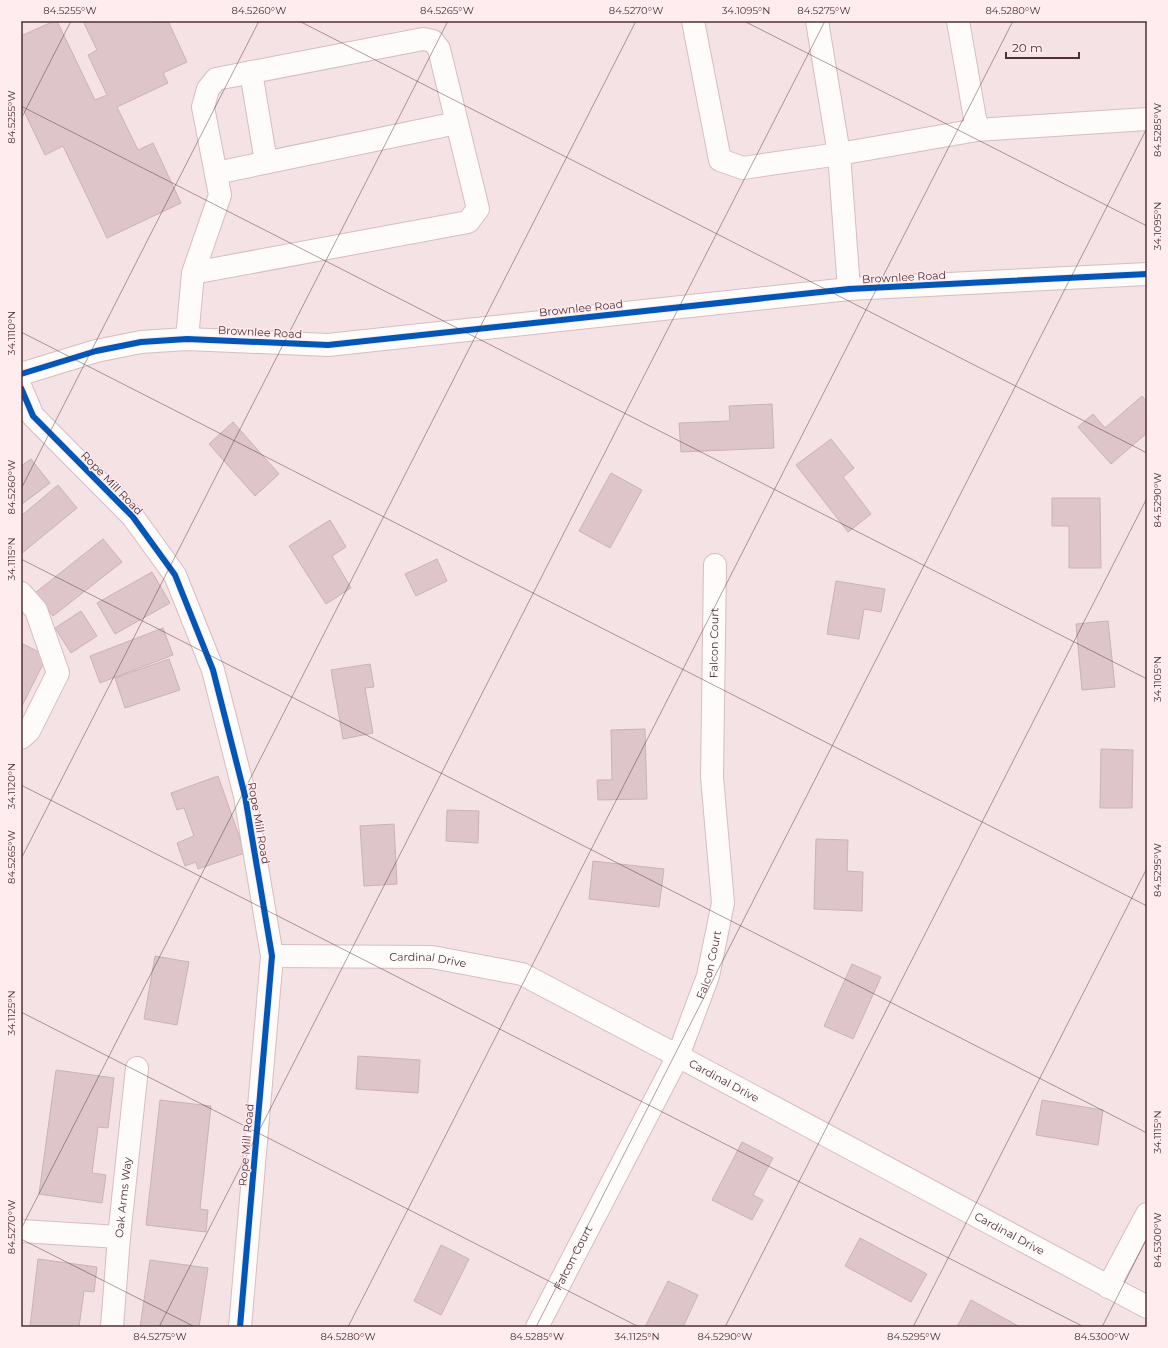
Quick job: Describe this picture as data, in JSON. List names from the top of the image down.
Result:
{
  "streets": {
    "street": [
      "Brownlee Road",
      "Rope Mill Road",
      "Falcon Court",
      "Cardinal Drive",
      "Oak Arms Way"
    ]
  },
  "crossings": [
    ["Rope Mill Road", "Cardinal Drive"],
    ["Falcon Court", "Cardinal Drive"]
  ],
  "scale_bar": "20 m",
  "coordinates": [
    "84.5255°W",
    "84.5260°W",
    "84.5265°W",
    "84.5270°W",
    "34.1095°N",
    "84.5275°W",
    "84.5280°W",
    "84.5285°W",
    "34.1110°N",
    "84.5290°W",
    "34.1115°N",
    "34.1105°N",
    "34.1120°N",
    "84.5295°W",
    "34.1125°N",
    "84.5300°W"
  ]
}
